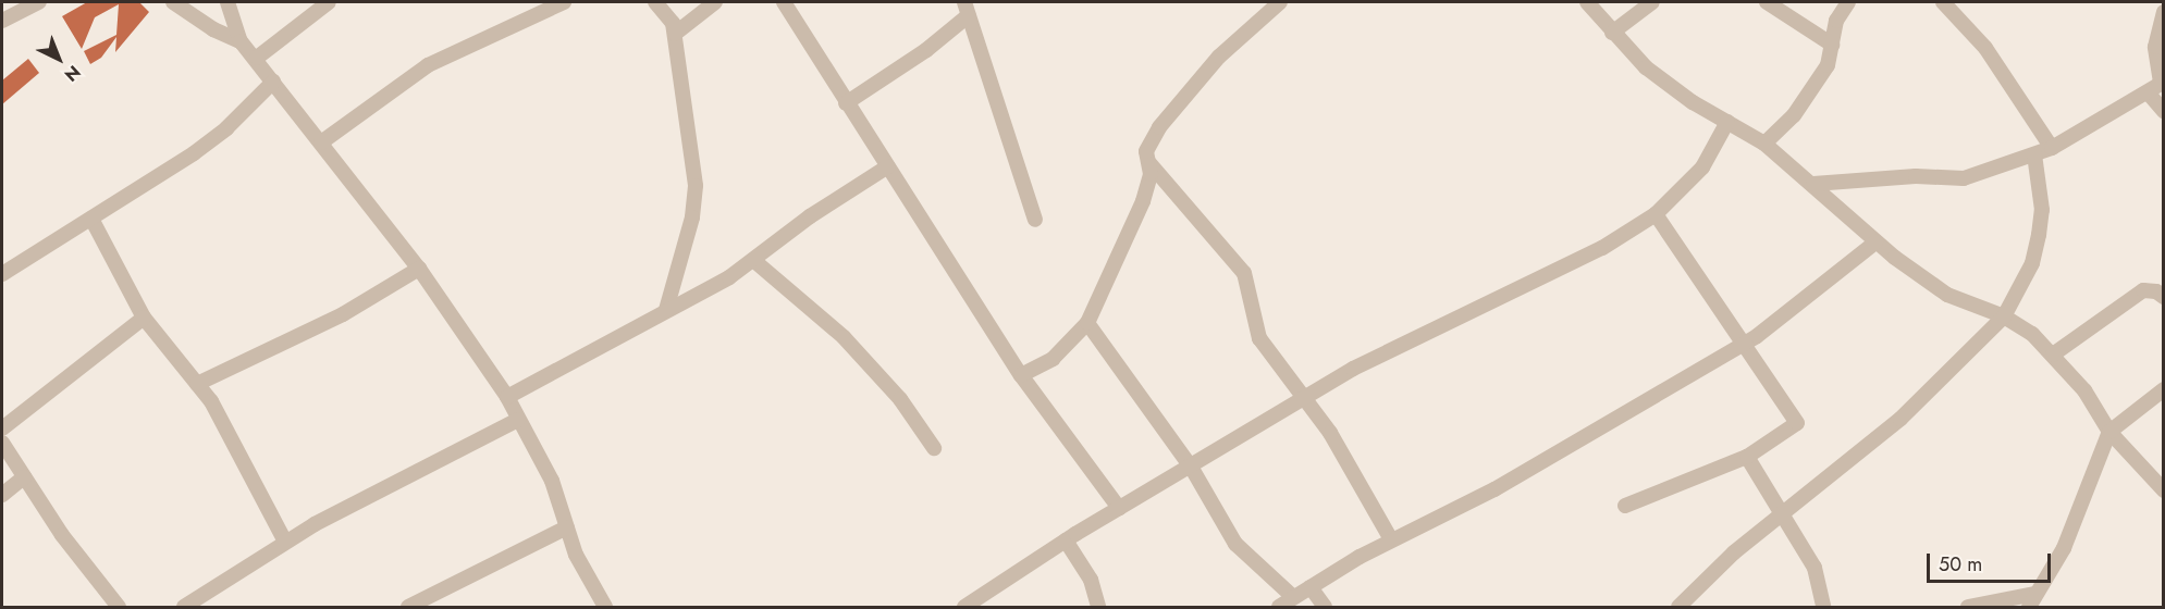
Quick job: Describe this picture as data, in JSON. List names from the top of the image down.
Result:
{
  "scale_bar": "50 m",
  "north": "bottom right"
}
